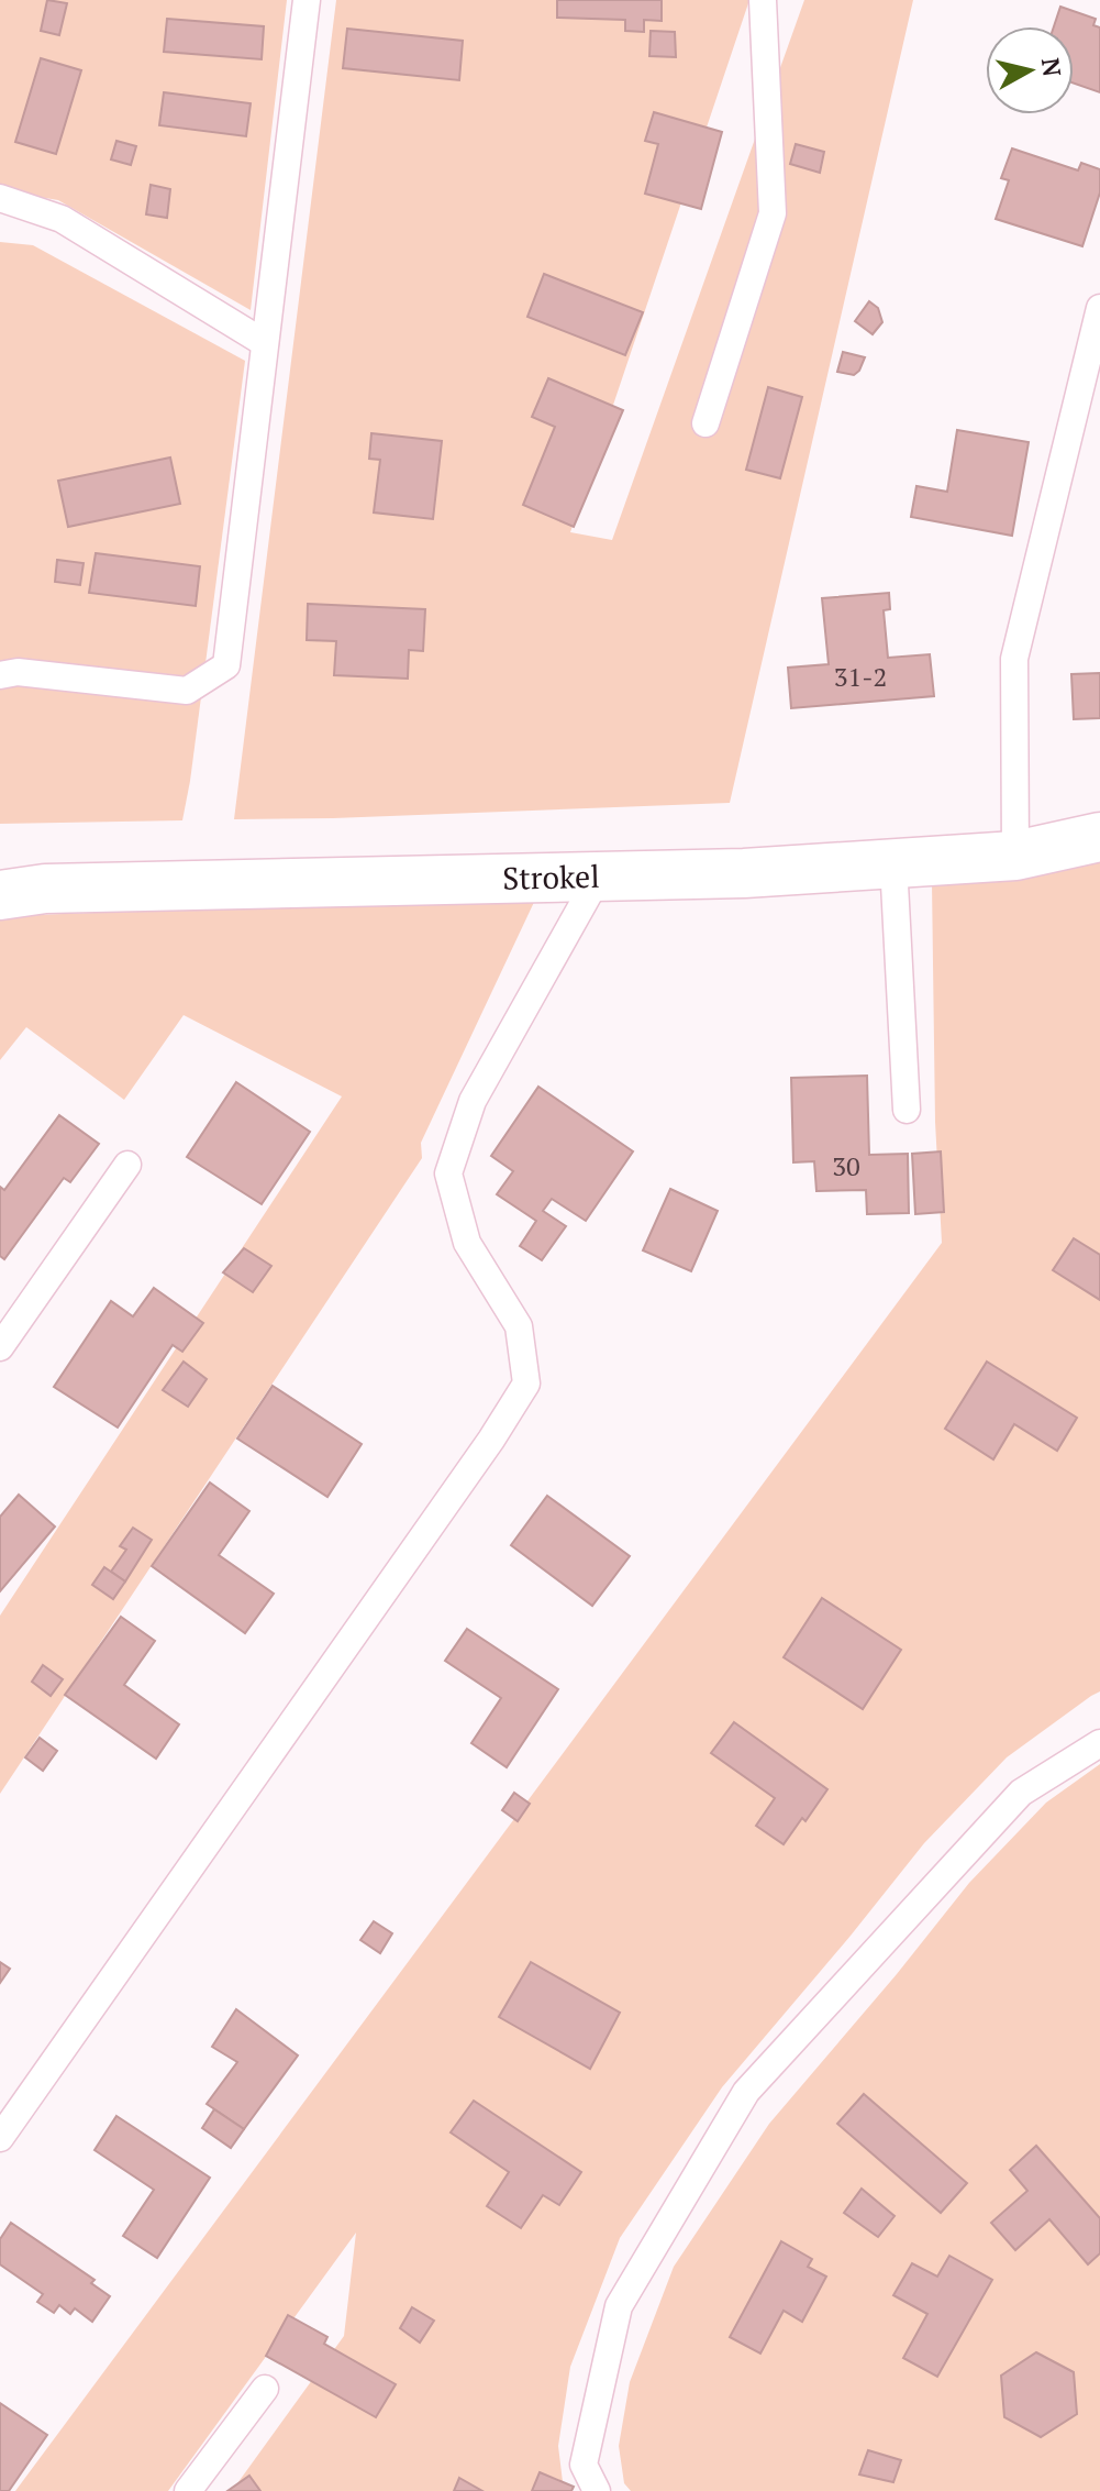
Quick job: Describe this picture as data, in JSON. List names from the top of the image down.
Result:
{
  "streets": {
    "street": ["Strokel"]
  },
  "house_numbers": ["31-2", "30"],
  "north": "right"
}
